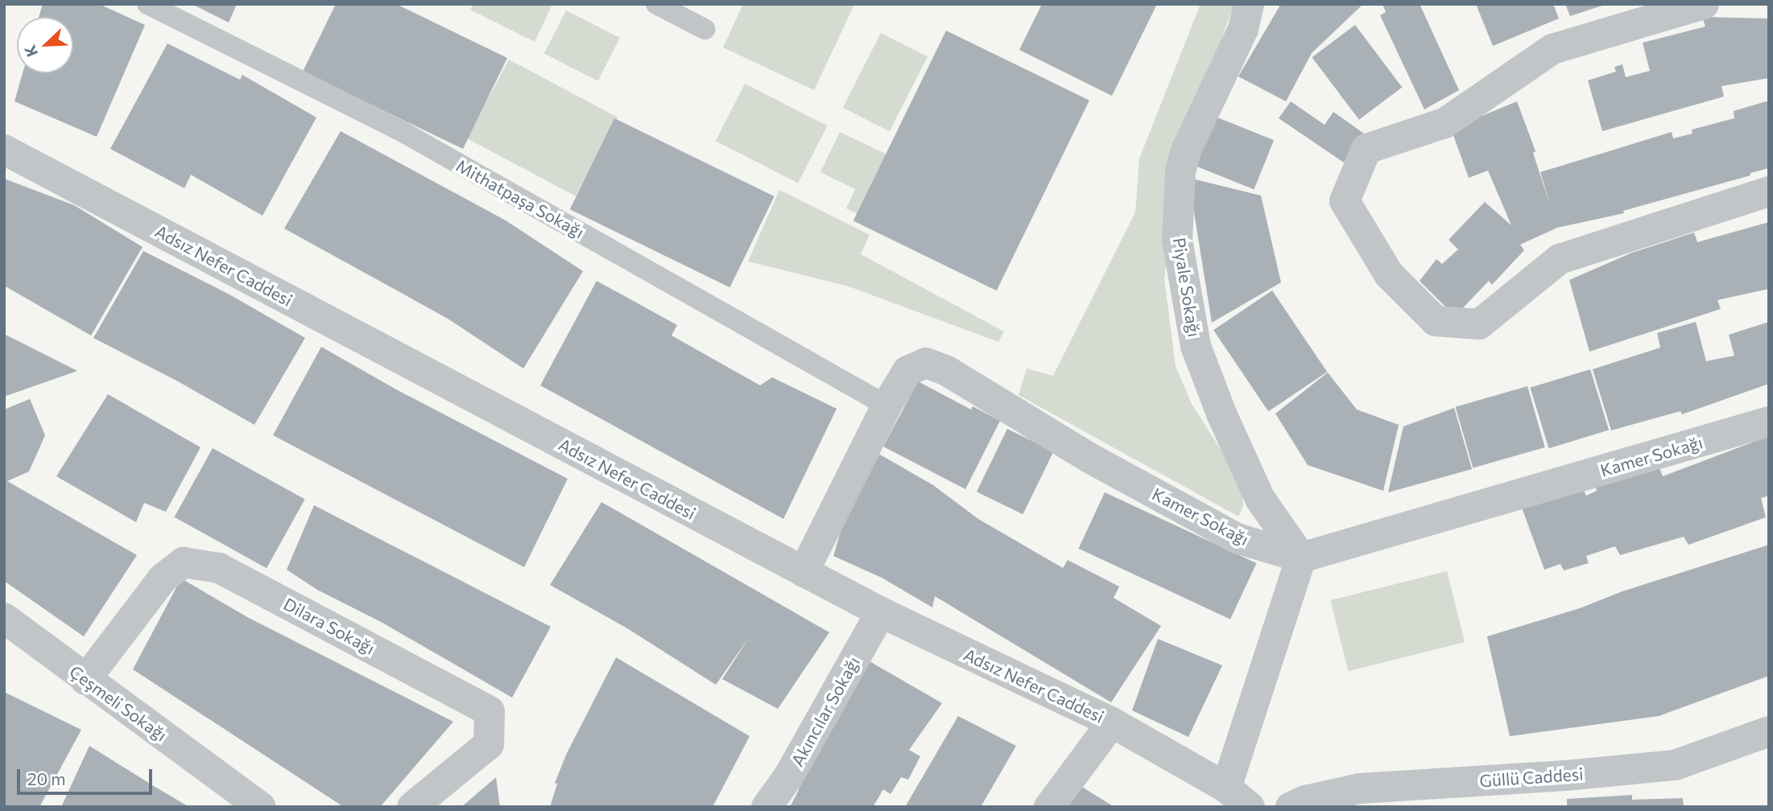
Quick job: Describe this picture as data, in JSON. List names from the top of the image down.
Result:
{
  "streets": {
    "street": [
      "Adsız Nefer Caddesi",
      "Piyale Sokağı",
      "Kamer Sokağı",
      "Dilara Sokağı",
      "Çeşmeli Sokağı",
      "Akıncılar Sokağı",
      "Güllü Caddesi"
    ],
    "lane": ["Mithatpaşa Sokağı"]
  },
  "crossings": [
    ["Mithatpaşa Sokağı", "Kamer Sokağı"],
    ["Adsız Nefer Caddesi", "Kamer Sokağı"],
    ["Adsız Nefer Caddesi", "Akıncılar Sokağı"],
    ["Piyale Sokağı", "Kamer Sokağı"],
    ["Dilara Sokağı", "Çeşmeli Sokağı"]
  ],
  "scale_bar": "20 m",
  "north": "bottom left"
}
